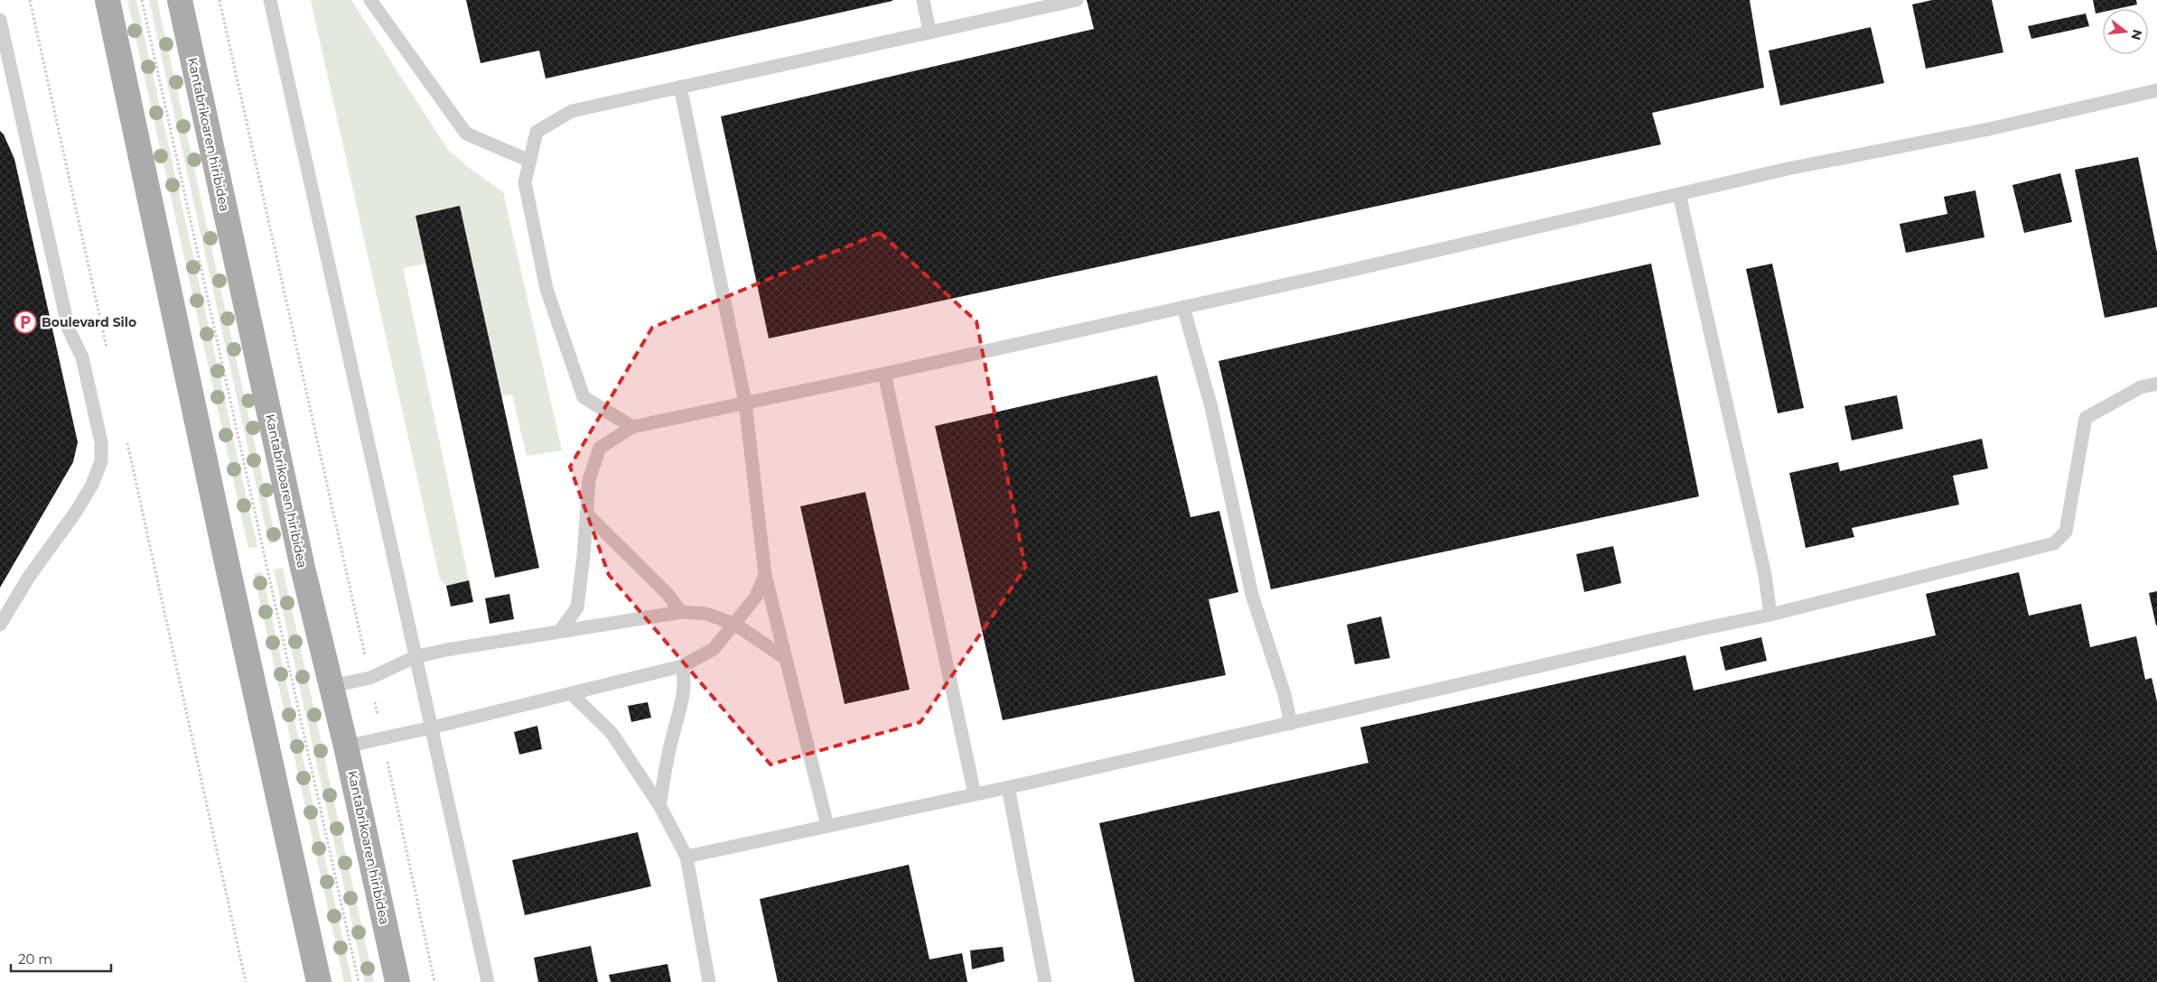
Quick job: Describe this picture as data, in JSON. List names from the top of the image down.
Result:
{
  "streets": {
    "main road": ["Kantabrikoaren hiribidea"]
  },
  "places": {
    "parking": ["Boulevard Silo"]
  },
  "scale_bar": "20 m",
  "north": "right"
}
